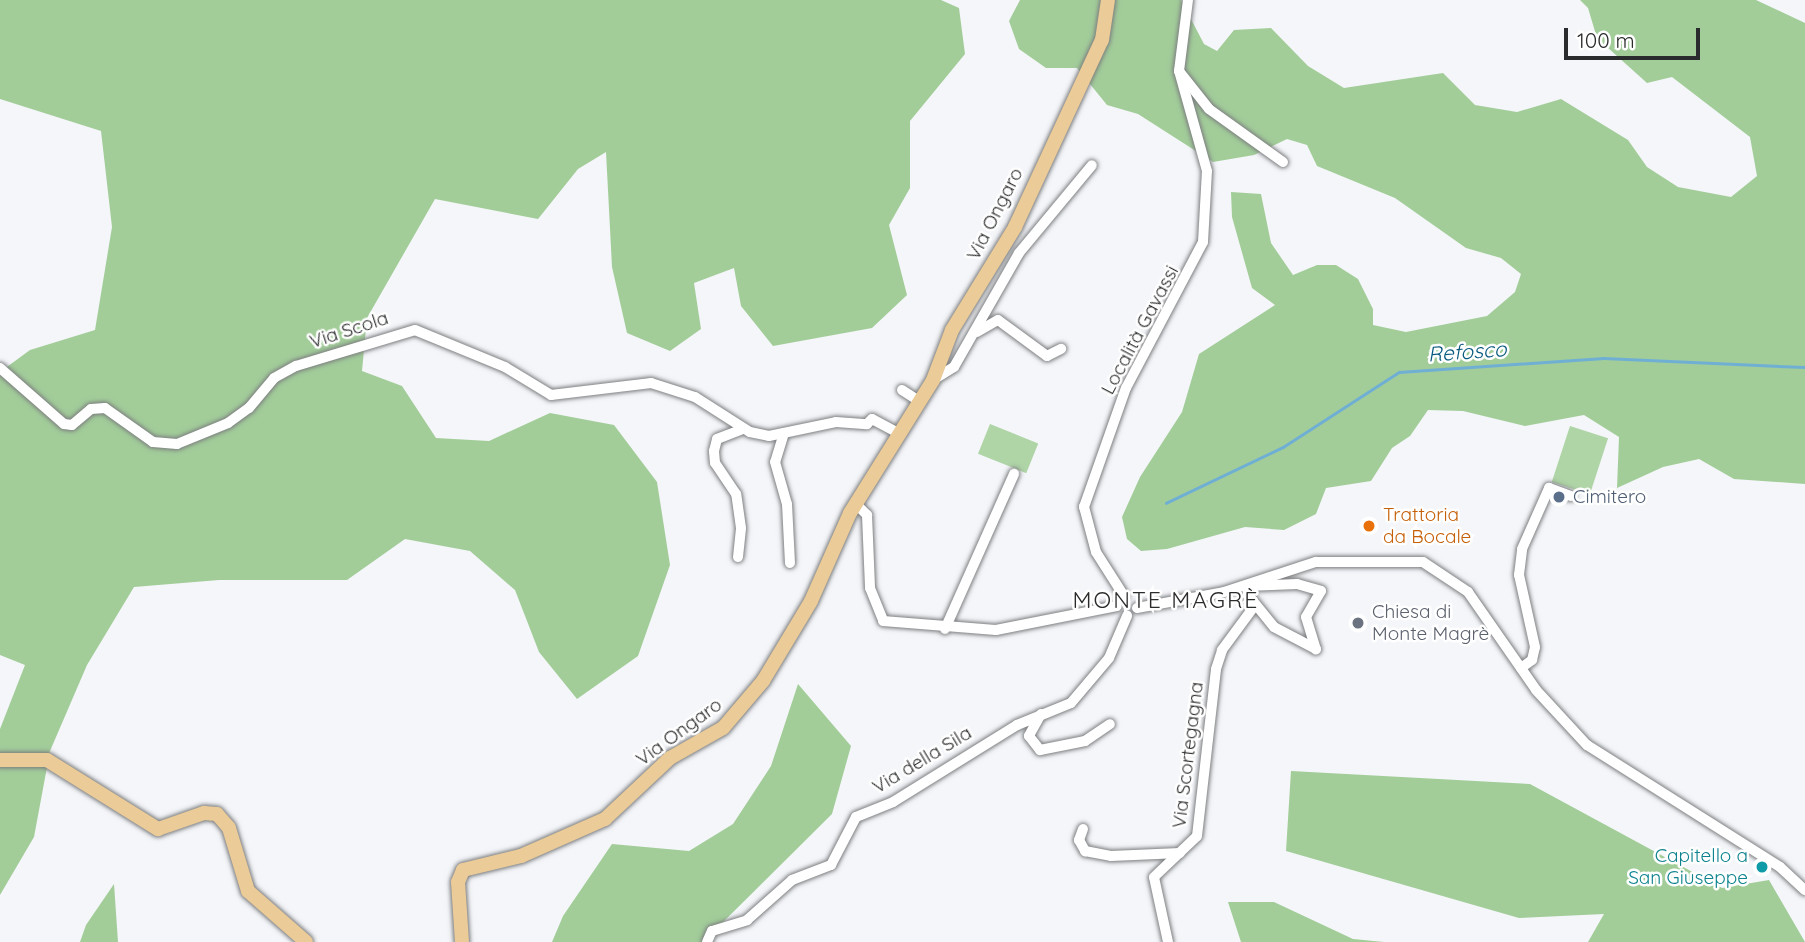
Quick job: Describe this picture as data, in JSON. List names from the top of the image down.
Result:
{
  "streets": {
    "main road": ["Via Ongaro"],
    "street": [
      "Via Scola",
      "Località Gavassi",
      "Via Scortegagna",
      "Via della Sila"
    ]
  },
  "districts": ["MONTE MAGRÈ"],
  "water": ["Refosco"],
  "places": [
    "Cimitero",
    "Trattoria da Bocale",
    "Chiesa di Monte Magrè",
    "Capitello a San Giuseppe"
  ],
  "scale_bar": "100 m"
}
